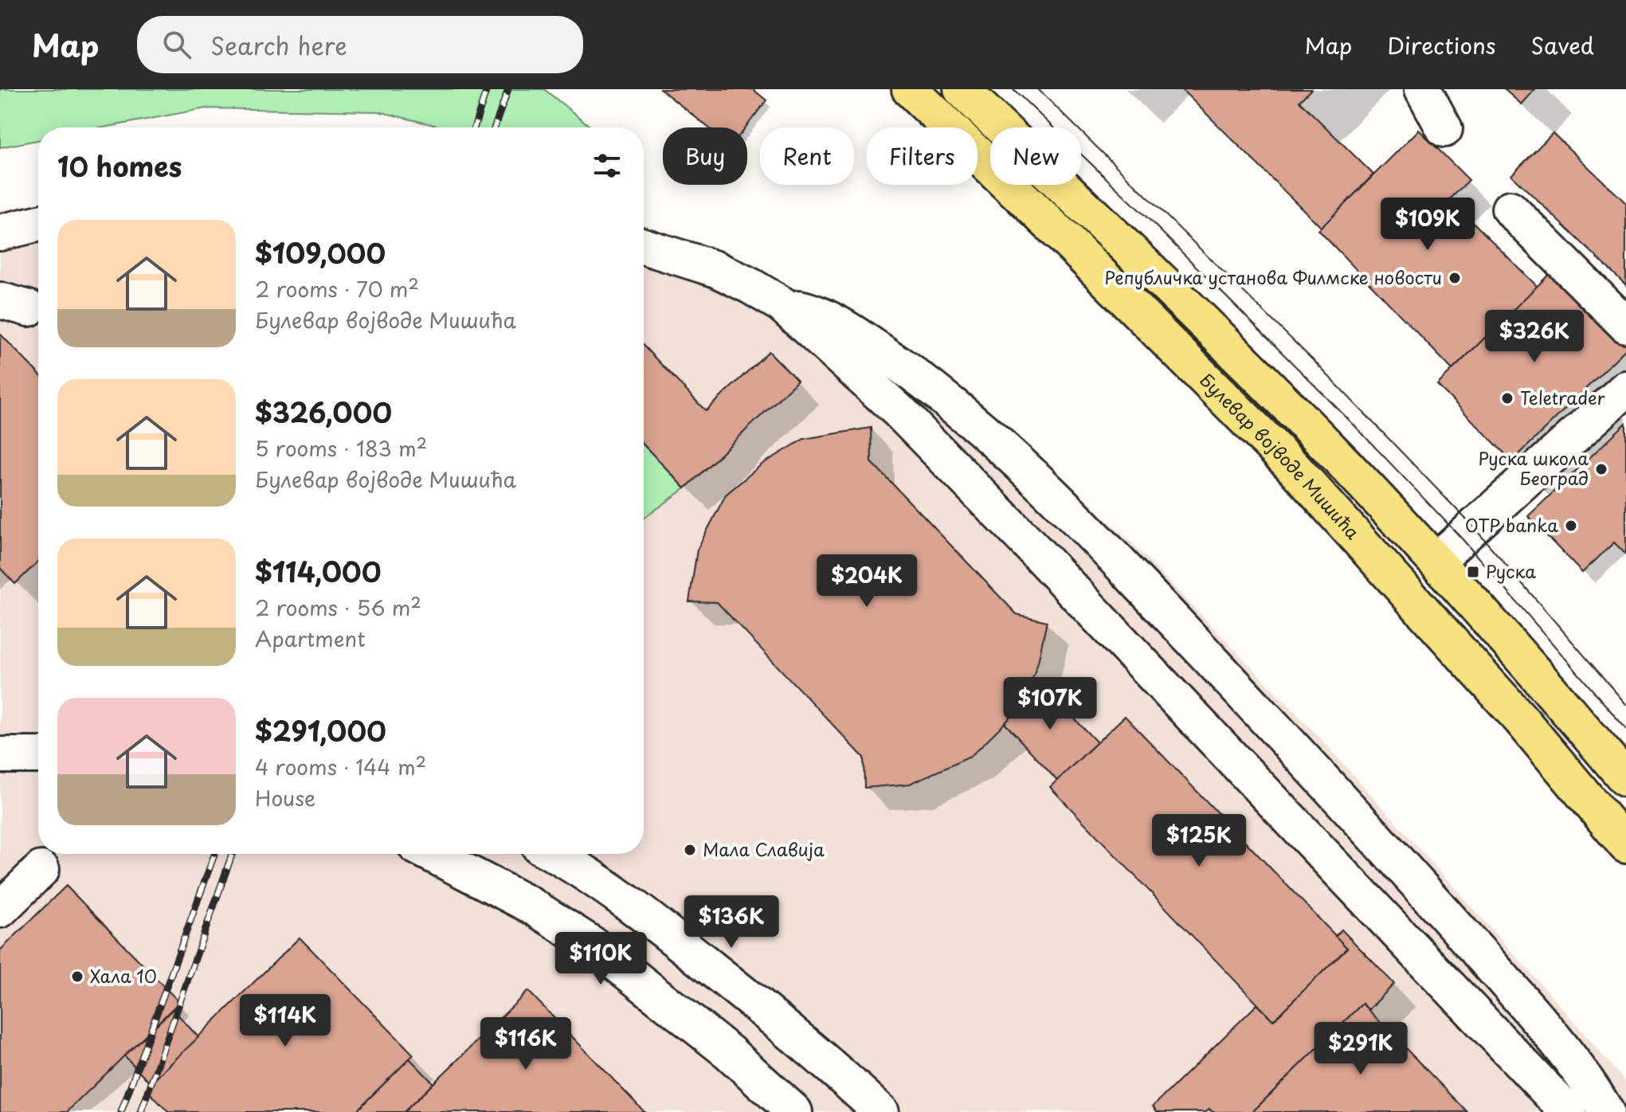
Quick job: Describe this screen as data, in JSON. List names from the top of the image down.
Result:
{
  "streets": {
    "main road": ["Булевар војводе Мишића"]
  },
  "places": {
    "other": [
      "Републичка установа Филмске новости",
      "Teletrader",
      "Руска школа Београд",
      "OTP banka",
      "Мала Славија",
      "Хала 10"
    ],
    "transit": ["Руска"]
  },
  "page": {
    "header": "Map",
    "search": "Search here",
    "nav": ["Map", "Directions", "Saved"],
    "chip": [
      "Buy",
      "Rent",
      "Filters",
      "New"
    ],
    "heading": "10 homes",
    "price": [
      "$109K",
      "$326K",
      "$204K",
      "$107K",
      "$125K",
      "$136K",
      "$110K",
      "$114K",
      "$116K",
      "$291K"
    ],
    "list": [
      {
        "name": "$109,000",
        "note": "2 rooms · 70 m² · Булевар војводе Мишића"
      },
      {
        "name": "$326,000",
        "note": "5 rooms · 183 m² · Булевар војводе Мишића"
      },
      {
        "name": "$114,000",
        "note": "2 rooms · 56 m² · Apartment"
      },
      {
        "name": "$291,000",
        "note": "4 rooms · 144 m² · House"
      }
    ]
  }
}
